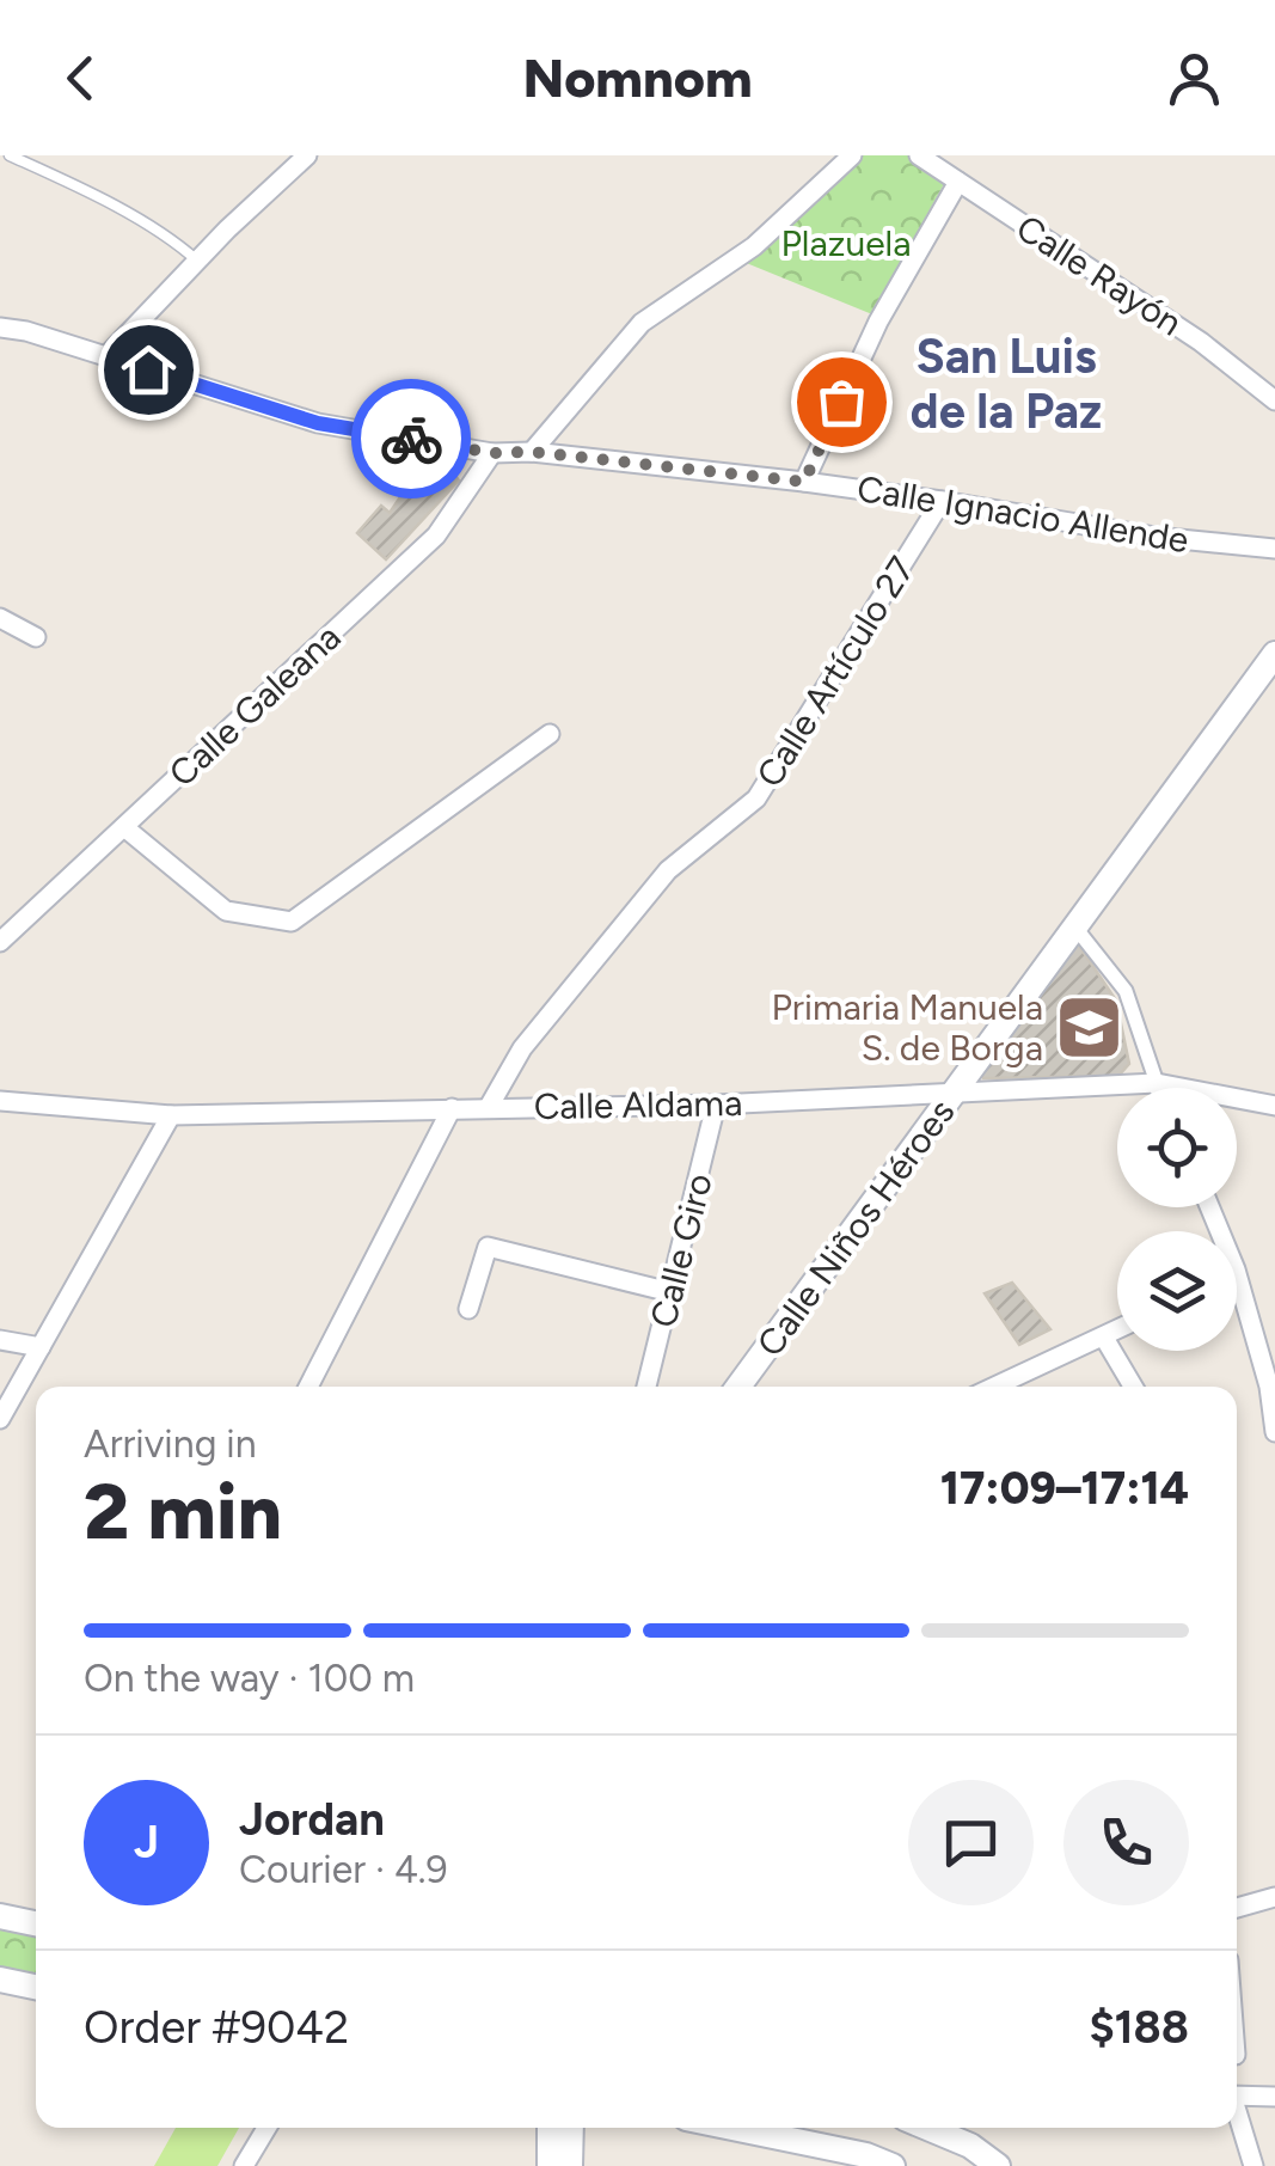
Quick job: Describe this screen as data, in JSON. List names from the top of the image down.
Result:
{
  "streets": {
    "street": [
      "Calle Rayón",
      "Calle Ignacio Allende",
      "Calle Artículo 27",
      "Calle Galeana",
      "Calle Aldama",
      "Calle Niños Héroes",
      "Calle Giro"
    ]
  },
  "crossings": [
    ["Calle Ignacio Allende", "Calle Artículo 27"],
    ["Calle Ignacio Allende", "Calle Galeana"],
    ["Calle Artículo 27", "Calle Aldama"],
    ["Calle Aldama", "Calle Niños Héroes"],
    ["Calle Aldama", "Calle Giro"]
  ],
  "districts": ["San Luis de la Paz"],
  "parks": ["Plazuela"],
  "places": {
    "school or university": ["Primaria Manuela S. de Borga"]
  },
  "page": {
    "header": "Nomnom",
    "heading": ["2 min", "Arriving in", "17:09–17:14"],
    "panel": [
      "Jordan",
      "Courier · 4.9",
      "Order #9042",
      "$188"
    ],
    "bar": "On the way · 100 m",
    "round": "J"
  }
}
